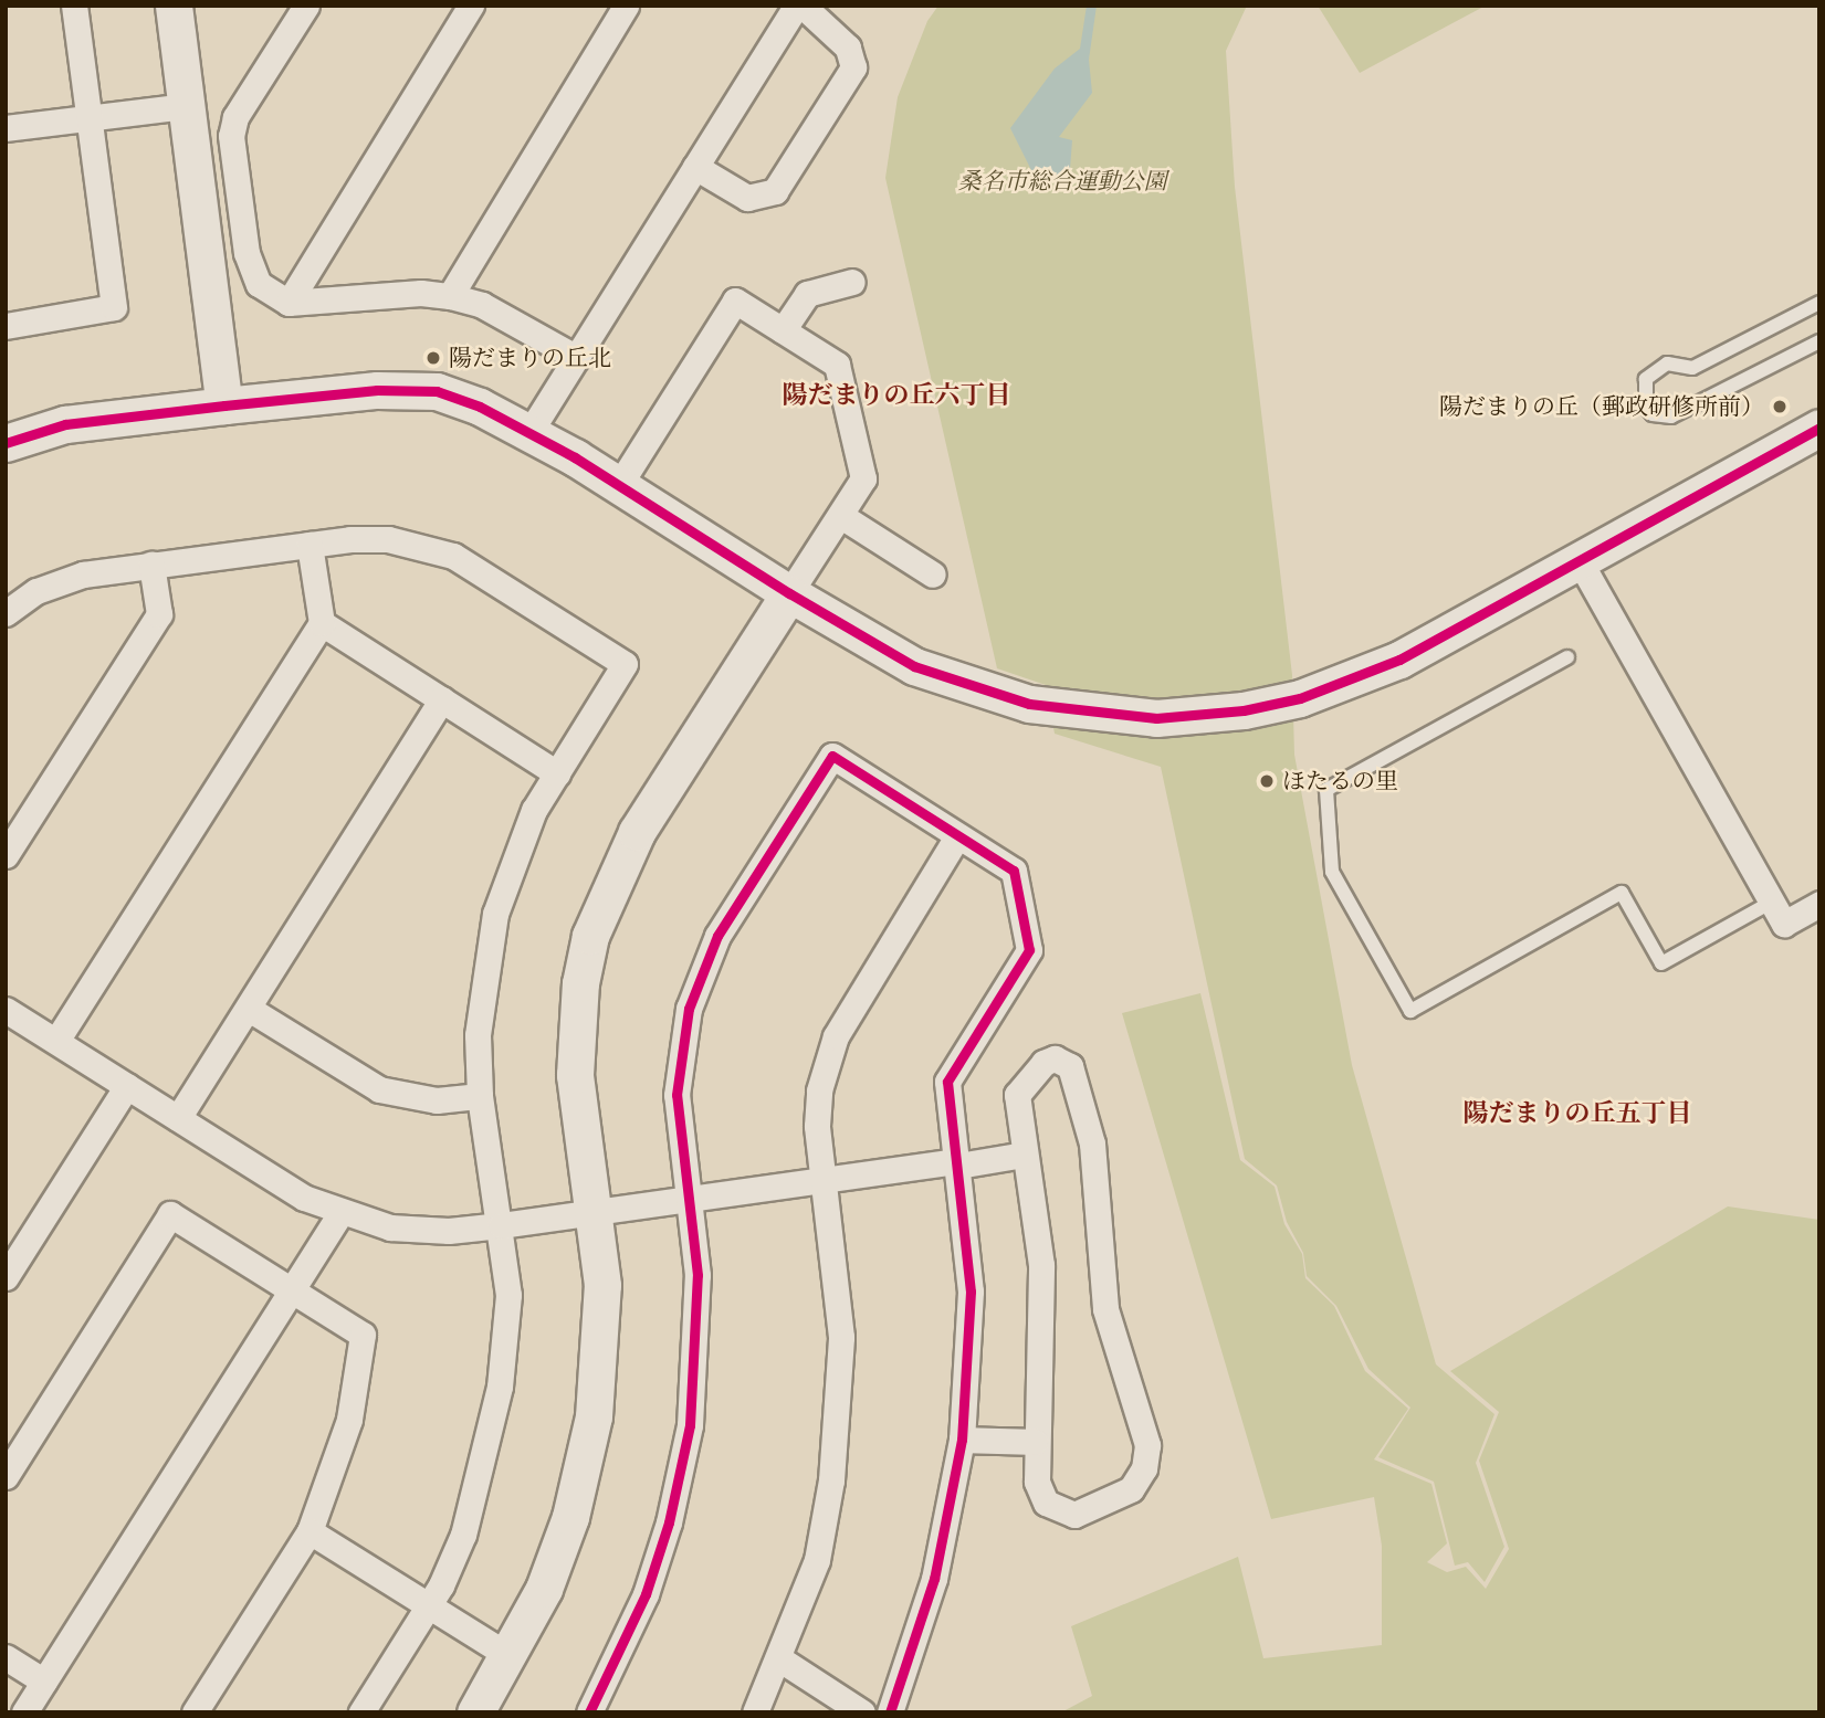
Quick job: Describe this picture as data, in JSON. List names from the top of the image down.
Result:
{
  "districts": ["陽だまりの丘六丁目", "陽だまりの丘五丁目"],
  "parks": ["桑名市総合運動公園"],
  "places": ["陽だまりの丘北", "陽だまりの丘（郵政研修所前）", "ほたるの里"]
}
